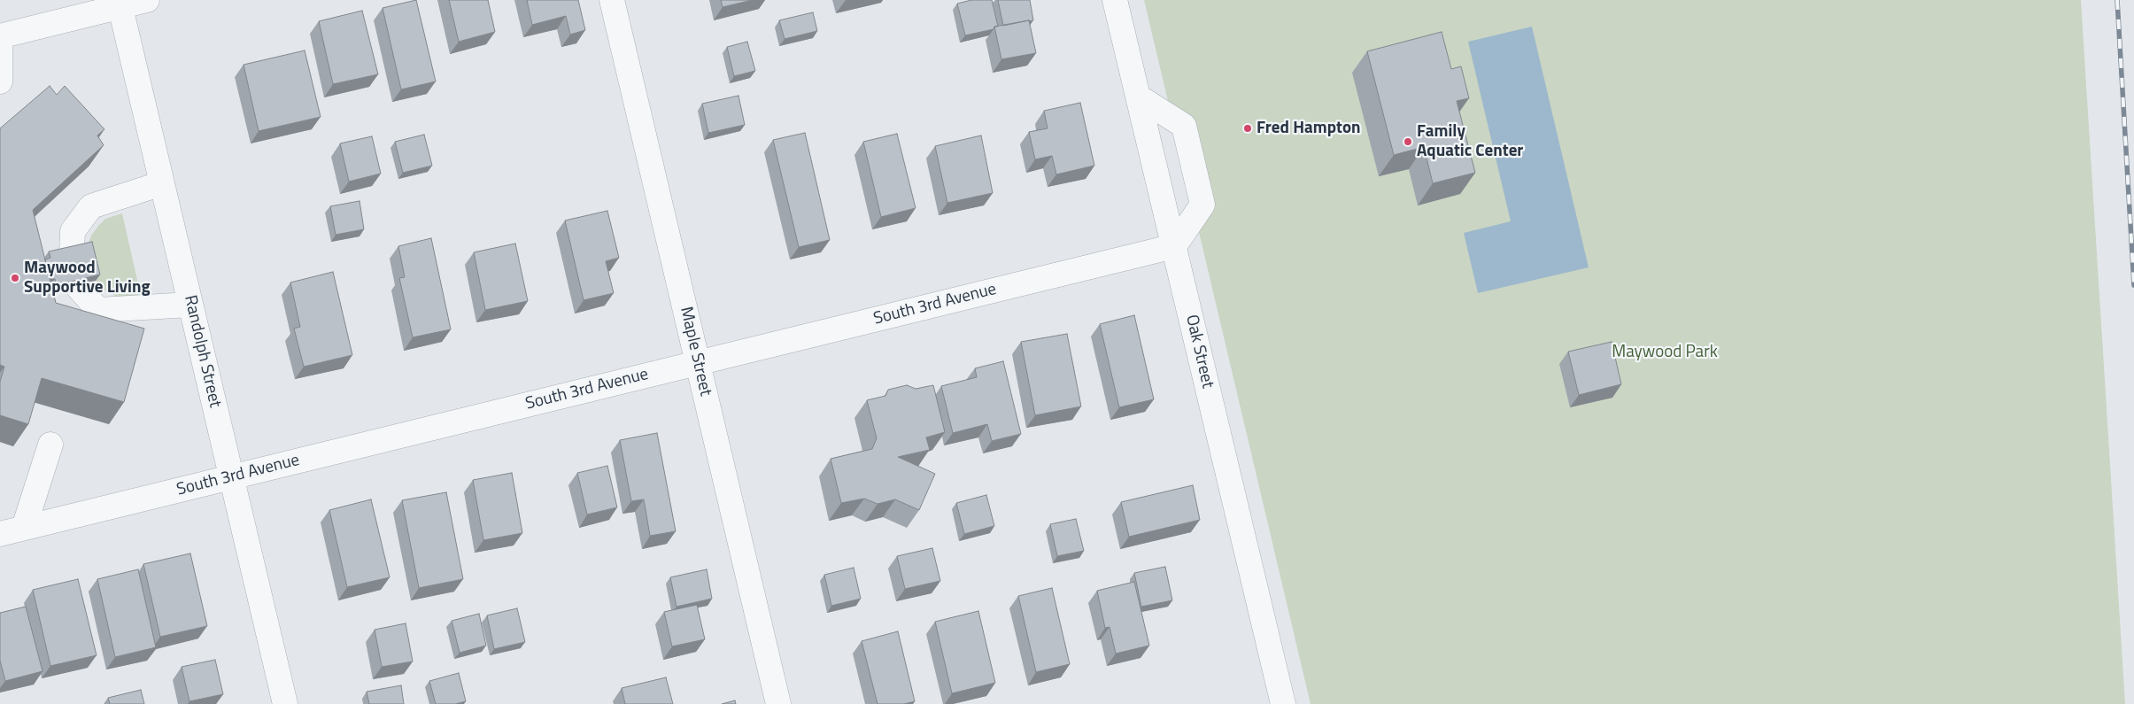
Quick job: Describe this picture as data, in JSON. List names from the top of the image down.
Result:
{
  "streets": {
    "street": [
      "South 3rd Avenue",
      "Randolph Street",
      "Maple Street",
      "Oak Street"
    ]
  },
  "crossings": [
    ["South 3rd Avenue", "Randolph Street"],
    ["South 3rd Avenue", "Maple Street"],
    ["South 3rd Avenue", "Oak Street"]
  ],
  "parks": ["Maywood Park"],
  "places": ["Fred Hampton", "Family Aquatic Center", "Maywood Supportive Living"]
}
